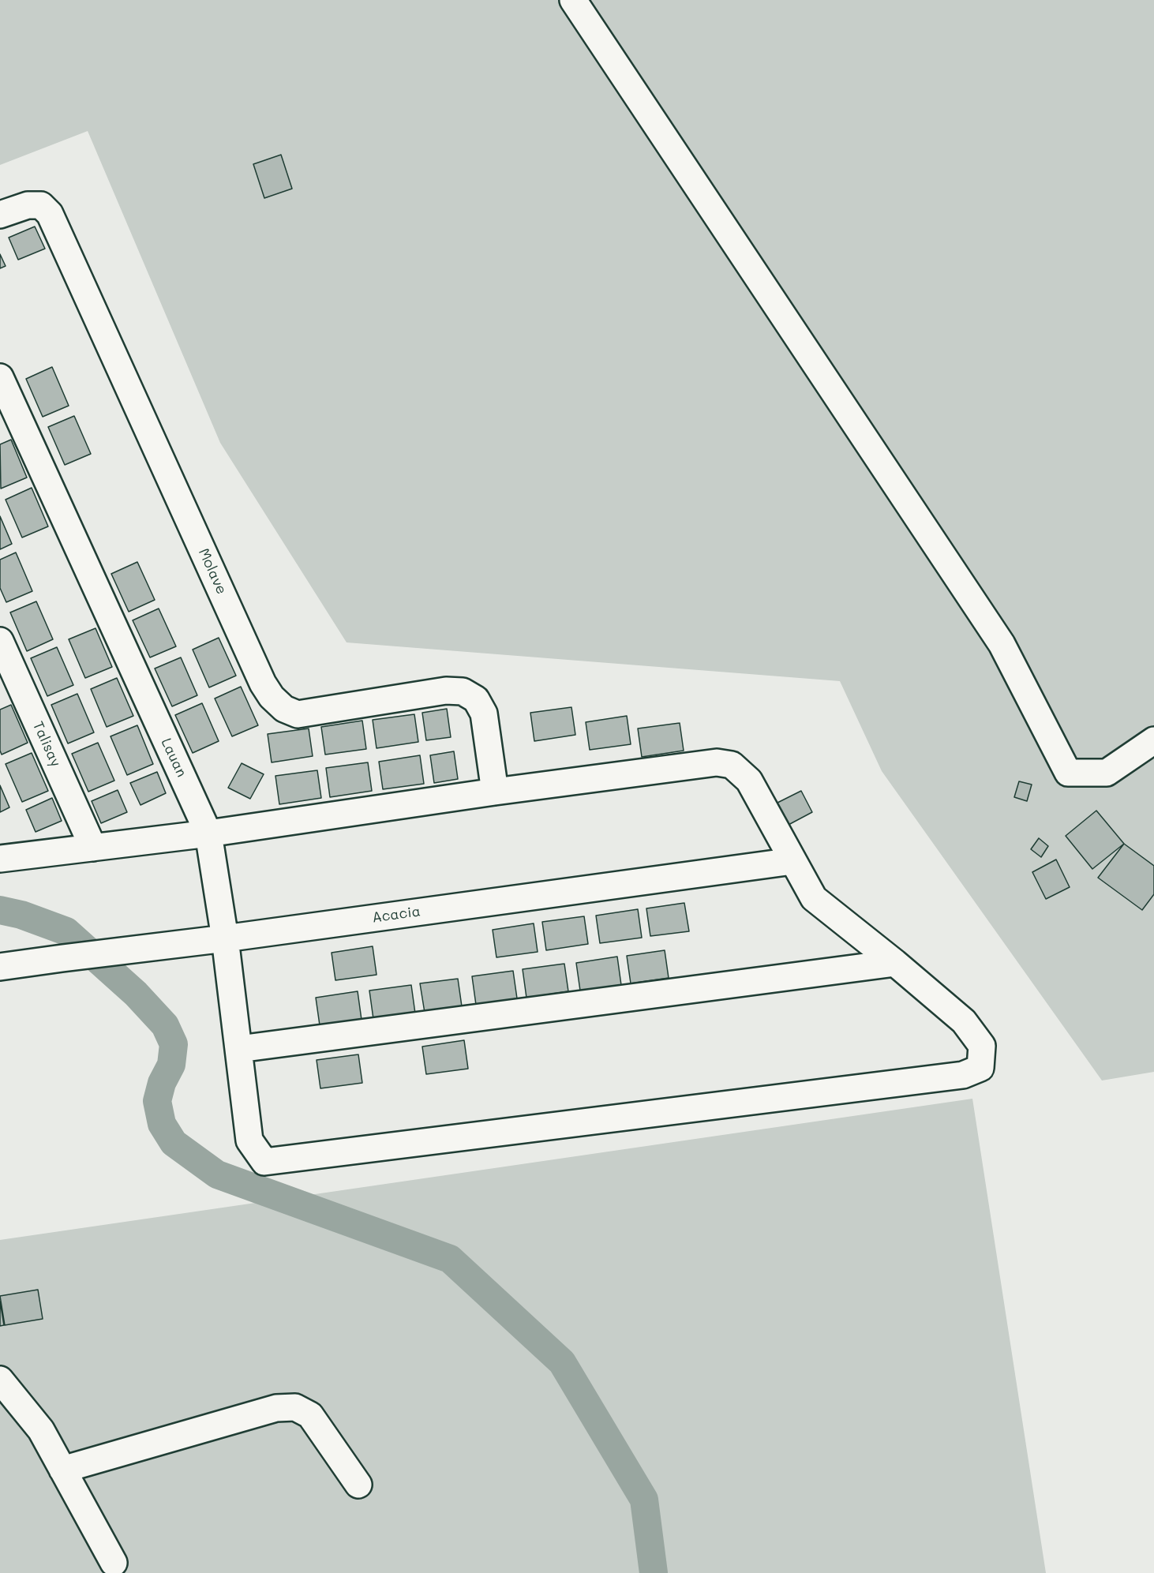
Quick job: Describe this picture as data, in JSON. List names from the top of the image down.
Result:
{
  "streets": {
    "street": [
      "Molave",
      "Talisay",
      "Lauan",
      "Acacia"
    ]
  },
  "crossings": [
    ["Lauan", "Acacia"]
  ]
}
